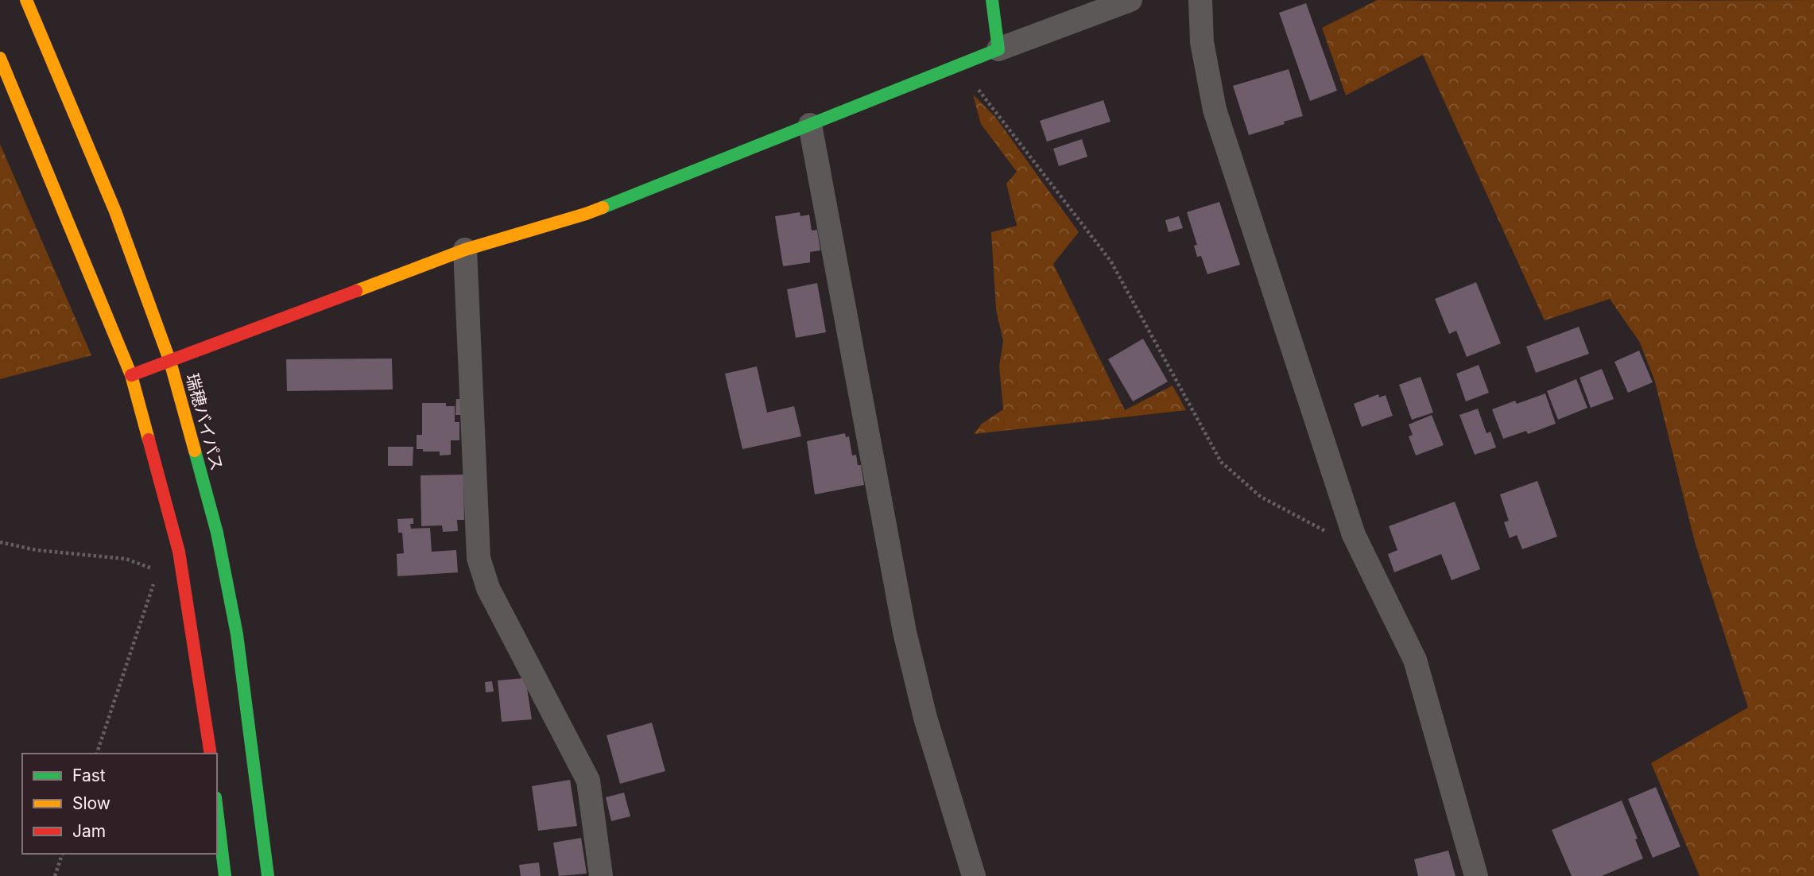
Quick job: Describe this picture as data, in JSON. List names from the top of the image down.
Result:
{
  "streets": {
    "main road": ["瑞穂バイパス"]
  },
  "legend": ["Fast", "Slow", "Jam"]
}
